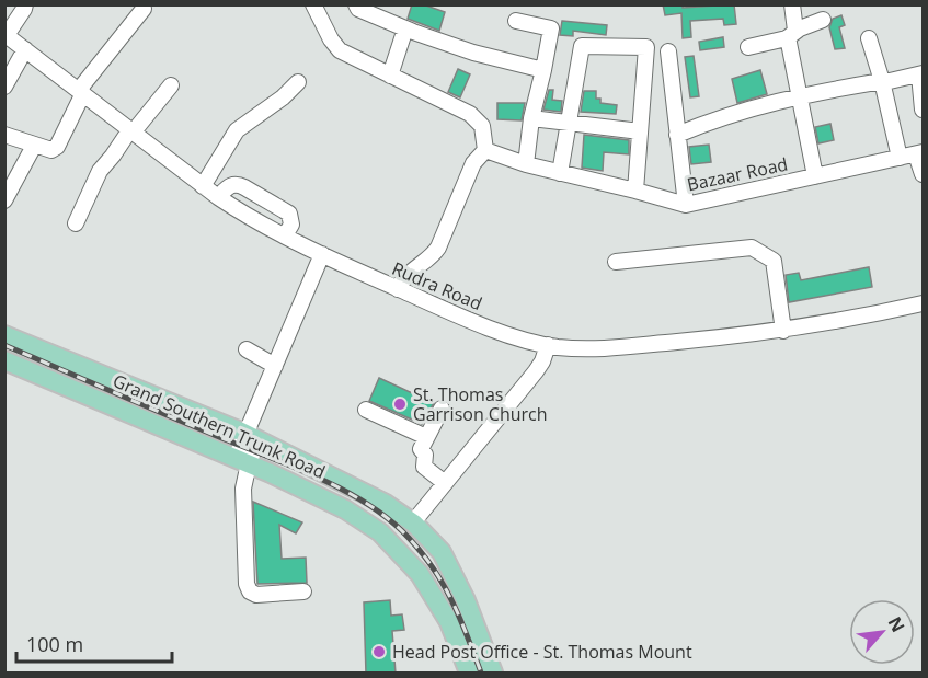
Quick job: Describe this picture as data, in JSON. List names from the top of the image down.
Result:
{
  "streets": {
    "main road": ["Grand Southern Trunk Road"],
    "street": ["Bazaar Road", "Rudra Road"]
  },
  "places": ["St. Thomas Garrison Church", "Head Post Office - St. Thomas Mount"],
  "scale_bar": "100 m",
  "north": "top right"
}
